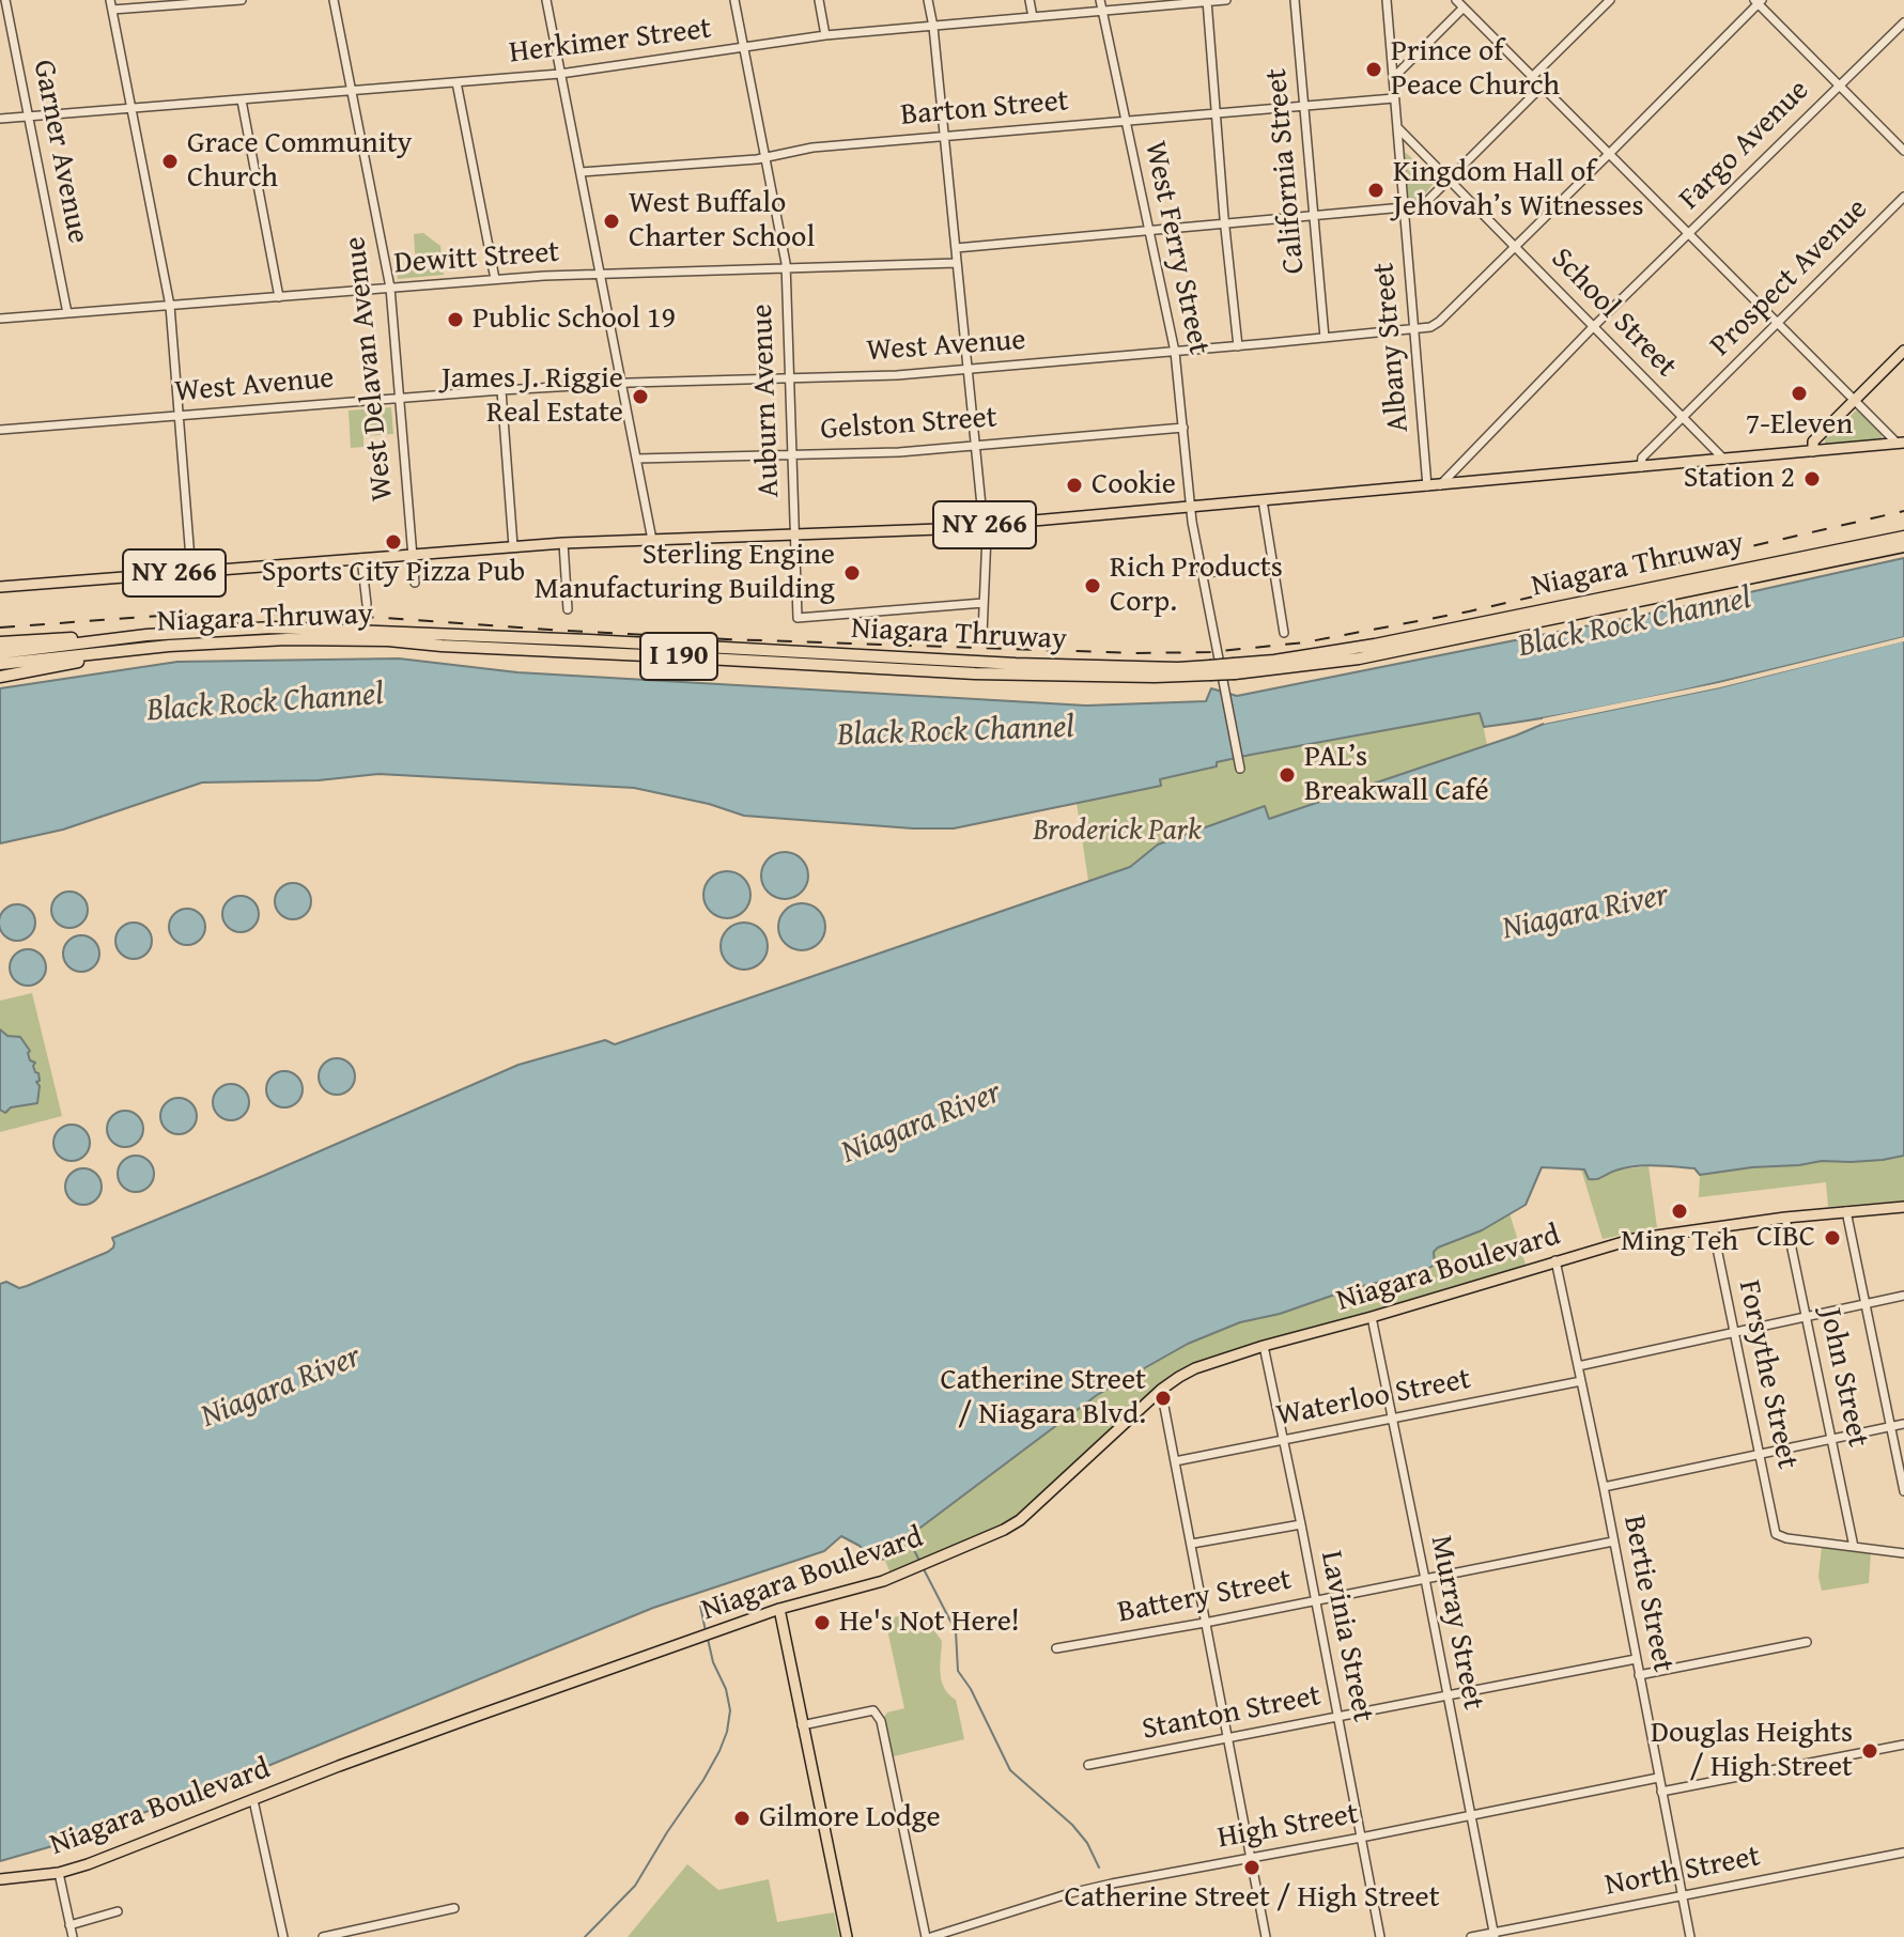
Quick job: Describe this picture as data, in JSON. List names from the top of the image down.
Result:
{
  "streets": {
    "highway": ["Niagara Thruway", "I 190"],
    "main road": ["NY 266", "Niagara Boulevard"],
    "street": [
      "Herkimer Street",
      "Barton Street",
      "Fargo Avenue",
      "Garner Avenue",
      "California Street",
      "West Ferry Street",
      "Dewitt Street",
      "Prospect Avenue",
      "School Street",
      "West Avenue",
      "Albany Street",
      "West Delavan Avenue",
      "Auburn Avenue",
      "Gelston Street",
      "Forsythe Street",
      "John Street",
      "Waterloo Street",
      "Bertie Street",
      "Battery Street",
      "Murray Street",
      "Lavinia Street",
      "Stanton Street",
      "High Street",
      "North Street"
    ]
  },
  "crossings": [
    ["Herkimer Street", "Garner Avenue"],
    ["Herkimer Street", "West Ferry Street"],
    ["Herkimer Street", "West Delavan Avenue"],
    ["Herkimer Street", "Auburn Avenue"],
    ["Barton Street", "California Street"],
    ["Barton Street", "West Ferry Street"],
    ["Barton Street", "Albany Street"],
    ["Barton Street", "Auburn Avenue"],
    ["Fargo Avenue", "School Street"],
    ["Fargo Avenue", "NY 266"],
    ["Garner Avenue", "Dewitt Street"],
    ["California Street", "West Avenue"],
    ["West Ferry Street", "West Avenue"],
    ["West Ferry Street", "Gelston Street"],
    ["West Ferry Street", "NY 266"],
    ["West Ferry Street", "Niagara Thruway"],
    ["Dewitt Street", "West Delavan Avenue"],
    ["Dewitt Street", "Auburn Avenue"],
    ["Prospect Avenue", "School Street"],
    ["Prospect Avenue", "NY 266"],
    ["School Street", "West Avenue"],
    ["School Street", "Albany Street"],
    ["School Street", "NY 266"],
    ["West Avenue", "Albany Street"],
    ["West Avenue", "West Delavan Avenue"],
    ["West Avenue", "Auburn Avenue"],
    ["Albany Street", "NY 266"],
    ["West Delavan Avenue", "NY 266"],
    ["Auburn Avenue", "Gelston Street"],
    ["Auburn Avenue", "NY 266"],
    ["Niagara Boulevard", "Forsythe Street"],
    ["Niagara Boulevard", "John Street"],
    ["Niagara Boulevard", "Bertie Street"],
    ["Niagara Boulevard", "Murray Street"],
    ["Niagara Boulevard", "Lavinia Street"],
    ["Forsythe Street", "John Street"],
    ["Waterloo Street", "Bertie Street"],
    ["Waterloo Street", "Murray Street"],
    ["Waterloo Street", "Lavinia Street"],
    ["Bertie Street", "Battery Street"],
    ["Bertie Street", "Stanton Street"],
    ["Bertie Street", "High Street"],
    ["Bertie Street", "North Street"],
    ["Battery Street", "Murray Street"],
    ["Battery Street", "Lavinia Street"],
    ["Murray Street", "Stanton Street"],
    ["Murray Street", "High Street"],
    ["Murray Street", "North Street"],
    ["Lavinia Street", "Stanton Street"],
    ["Lavinia Street", "High Street"]
  ],
  "water": ["Black Rock Channel", "Niagara River"],
  "parks": ["Broderick Park"],
  "places": [
    "Prince of Peace Church",
    "Grace Community Church",
    "Kingdom Hall of Jehovah’s Witnesses",
    "West Buffalo Charter School",
    "Public School 19",
    "7-Eleven",
    "James J. Riggie Real Estate",
    "Station 2",
    "Cookie",
    "Sports City Pizza Pub",
    "Sterling Engine Manufacturing Building",
    "Rich Products Corp.",
    "PAL’s Breakwall Café",
    "Ming Teh",
    "CIBC",
    "Catherine Street / Niagara Blvd.",
    "He's Not Here!",
    "Douglas Heights / High Street",
    "Gilmore Lodge",
    "Catherine Street / High Street"
  ]
}
